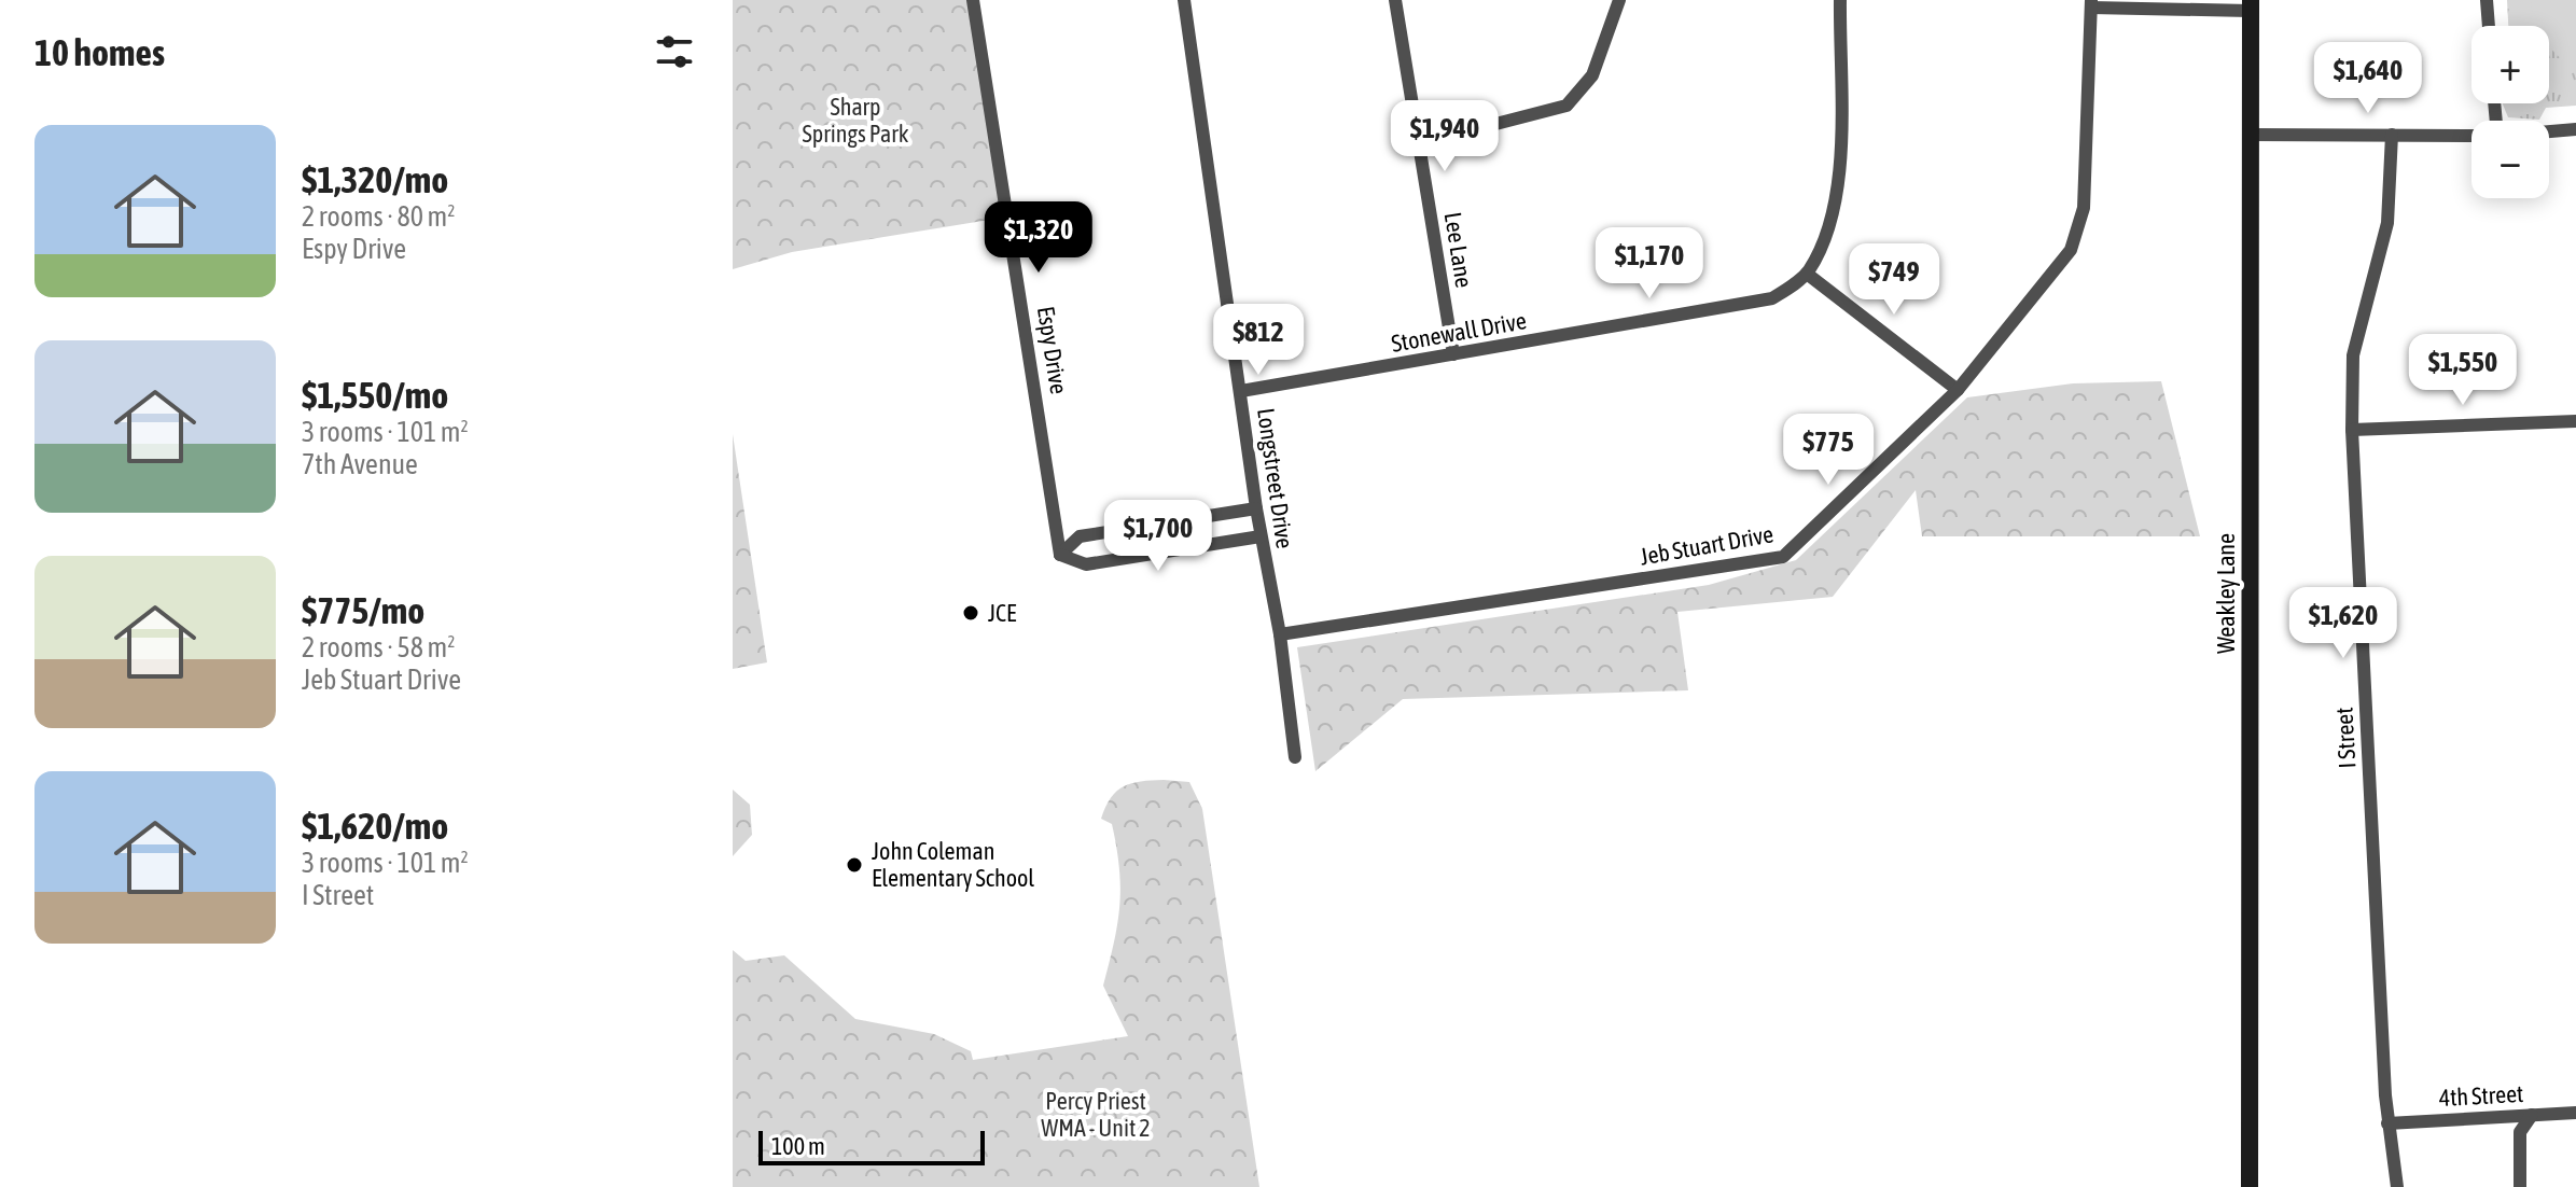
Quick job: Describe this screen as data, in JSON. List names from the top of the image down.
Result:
{
  "streets": {
    "main road": ["Weakley Lane"],
    "street": [
      "Lee Lane",
      "Stonewall Drive",
      "Espy Drive",
      "Longstreet Drive",
      "Jeb Stuart Drive",
      "I Street",
      "4th Street"
    ]
  },
  "crossings": [
    ["Lee Lane", "Stonewall Drive"],
    ["Stonewall Drive", "Longstreet Drive"],
    ["Longstreet Drive", "Jeb Stuart Drive"],
    ["I Street", "4th Street"]
  ],
  "parks": ["Sharp Springs Park", "Percy Priest WMA - Unit 2"],
  "places": ["JCE", "John Coleman Elementary School"],
  "scale_bar": "100 m",
  "page": {
    "heading": "10 homes",
    "map_buttons": ["+", "−"],
    "price": [
      "$1,640",
      "$1,940",
      "$1,320",
      "$1,170",
      "$749",
      "$812",
      "$1,550",
      "$775",
      "$1,700",
      "$1,620"
    ],
    "list": [
      {
        "name": "$1,320/mo",
        "note": "2 rooms · 80 m² · Espy Drive"
      },
      {
        "name": "$1,550/mo",
        "note": "3 rooms · 101 m² · 7th Avenue"
      },
      {
        "name": "$775/mo",
        "note": "2 rooms · 58 m² · Jeb Stuart Drive"
      },
      {
        "name": "$1,620/mo",
        "note": "3 rooms · 101 m² · I Street"
      }
    ],
    "scale": "100 m"
  }
}
